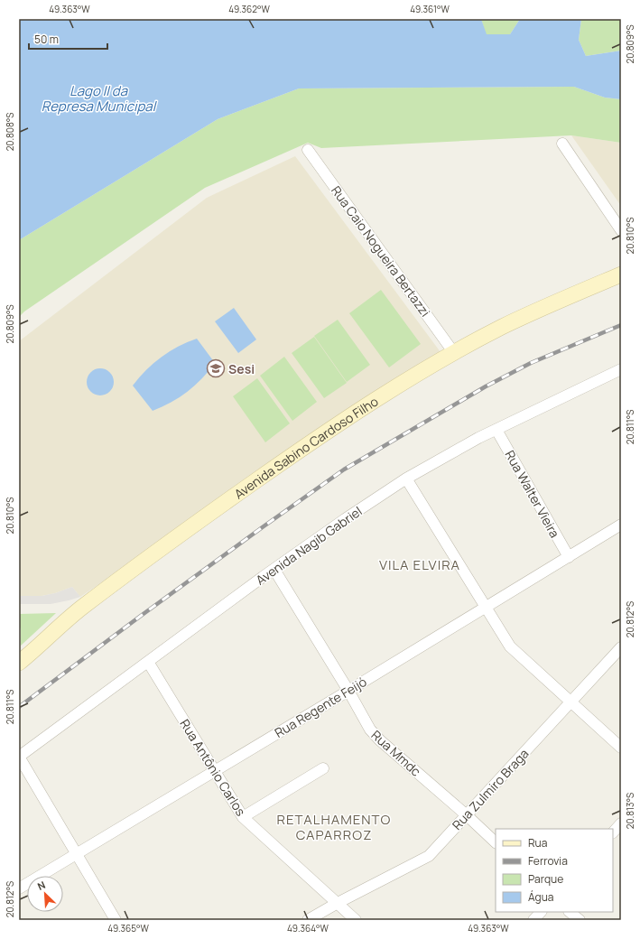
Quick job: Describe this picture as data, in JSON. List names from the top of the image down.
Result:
{
  "streets": {
    "main road": ["Avenida Sabino Cardoso Filho"],
    "street": [
      "Rua Caio Nogueira Bertazzi",
      "Rua Walter Vieira",
      "Avenida Nagib Gabriel",
      "Rua Regente Feijó",
      "Rua Mmdc",
      "Rua Antônio Carlos",
      "Rua Zulmiro Braga"
    ]
  },
  "crossings": [
    ["Rua Caio Nogueira Bertazzi", "Avenida Sabino Cardoso Filho"],
    ["Rua Walter Vieira", "Avenida Nagib Gabriel"],
    ["Rua Walter Vieira", "Rua Regente Feijó"],
    ["Avenida Nagib Gabriel", "Rua Mmdc"],
    ["Avenida Nagib Gabriel", "Rua Antônio Carlos"],
    ["Rua Regente Feijó", "Rua Mmdc"],
    ["Rua Regente Feijó", "Rua Antônio Carlos"],
    ["Rua Mmdc", "Rua Zulmiro Braga"],
    ["Rua Antônio Carlos", "Rua Zulmiro Braga"]
  ],
  "districts": ["VILA ELVIRA", "RETALHAMENTO CAPARROZ"],
  "water": ["Lago II da Represa Municipal"],
  "places": {
    "school or university": ["Sesi"]
  },
  "legend": [
    "Rua",
    "Ferrovia",
    "Parque",
    "Água"
  ],
  "scale_bar": "50 m",
  "north": "top left",
  "coordinates": [
    "49.363°W",
    "49.362°W",
    "49.361°W",
    "20.809°S",
    "20.808°S",
    "20.810°S",
    "20.811°S",
    "20.812°S",
    "20.813°S",
    "49.365°W",
    "49.364°W"
  ]
}
